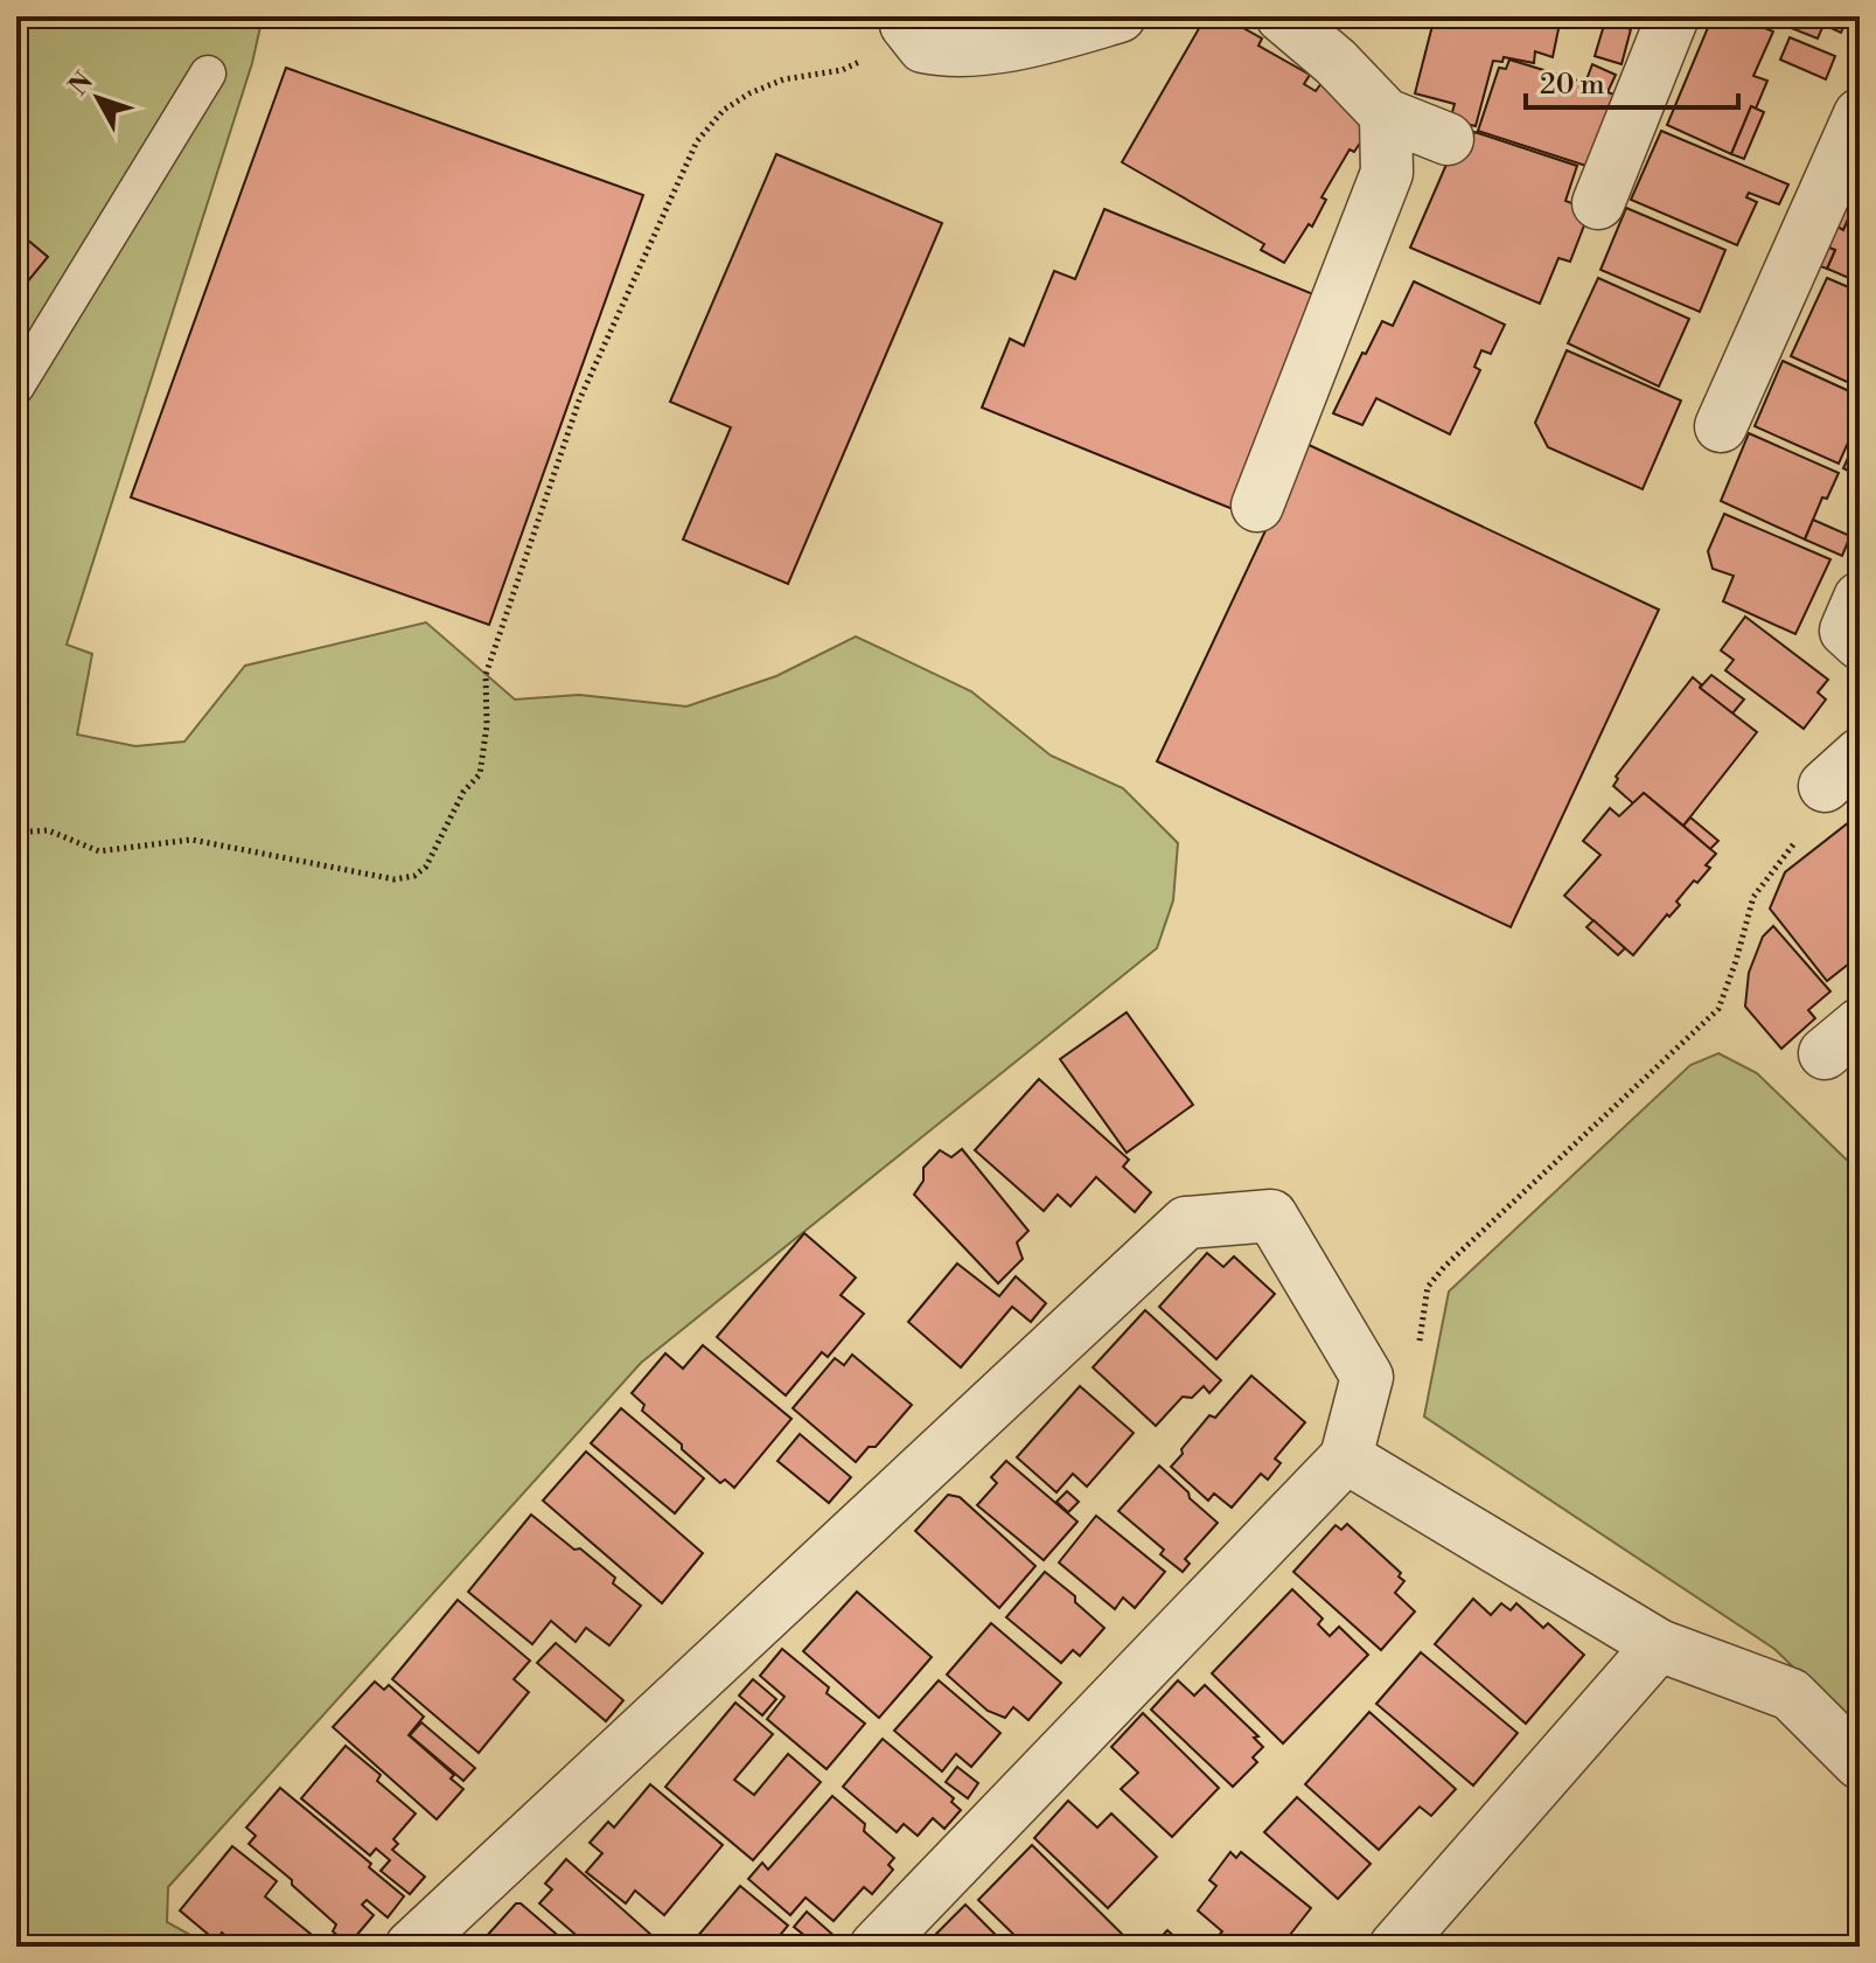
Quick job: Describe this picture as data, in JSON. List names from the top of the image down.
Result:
{
  "scale_bar": "20 m",
  "north": "top left"
}
